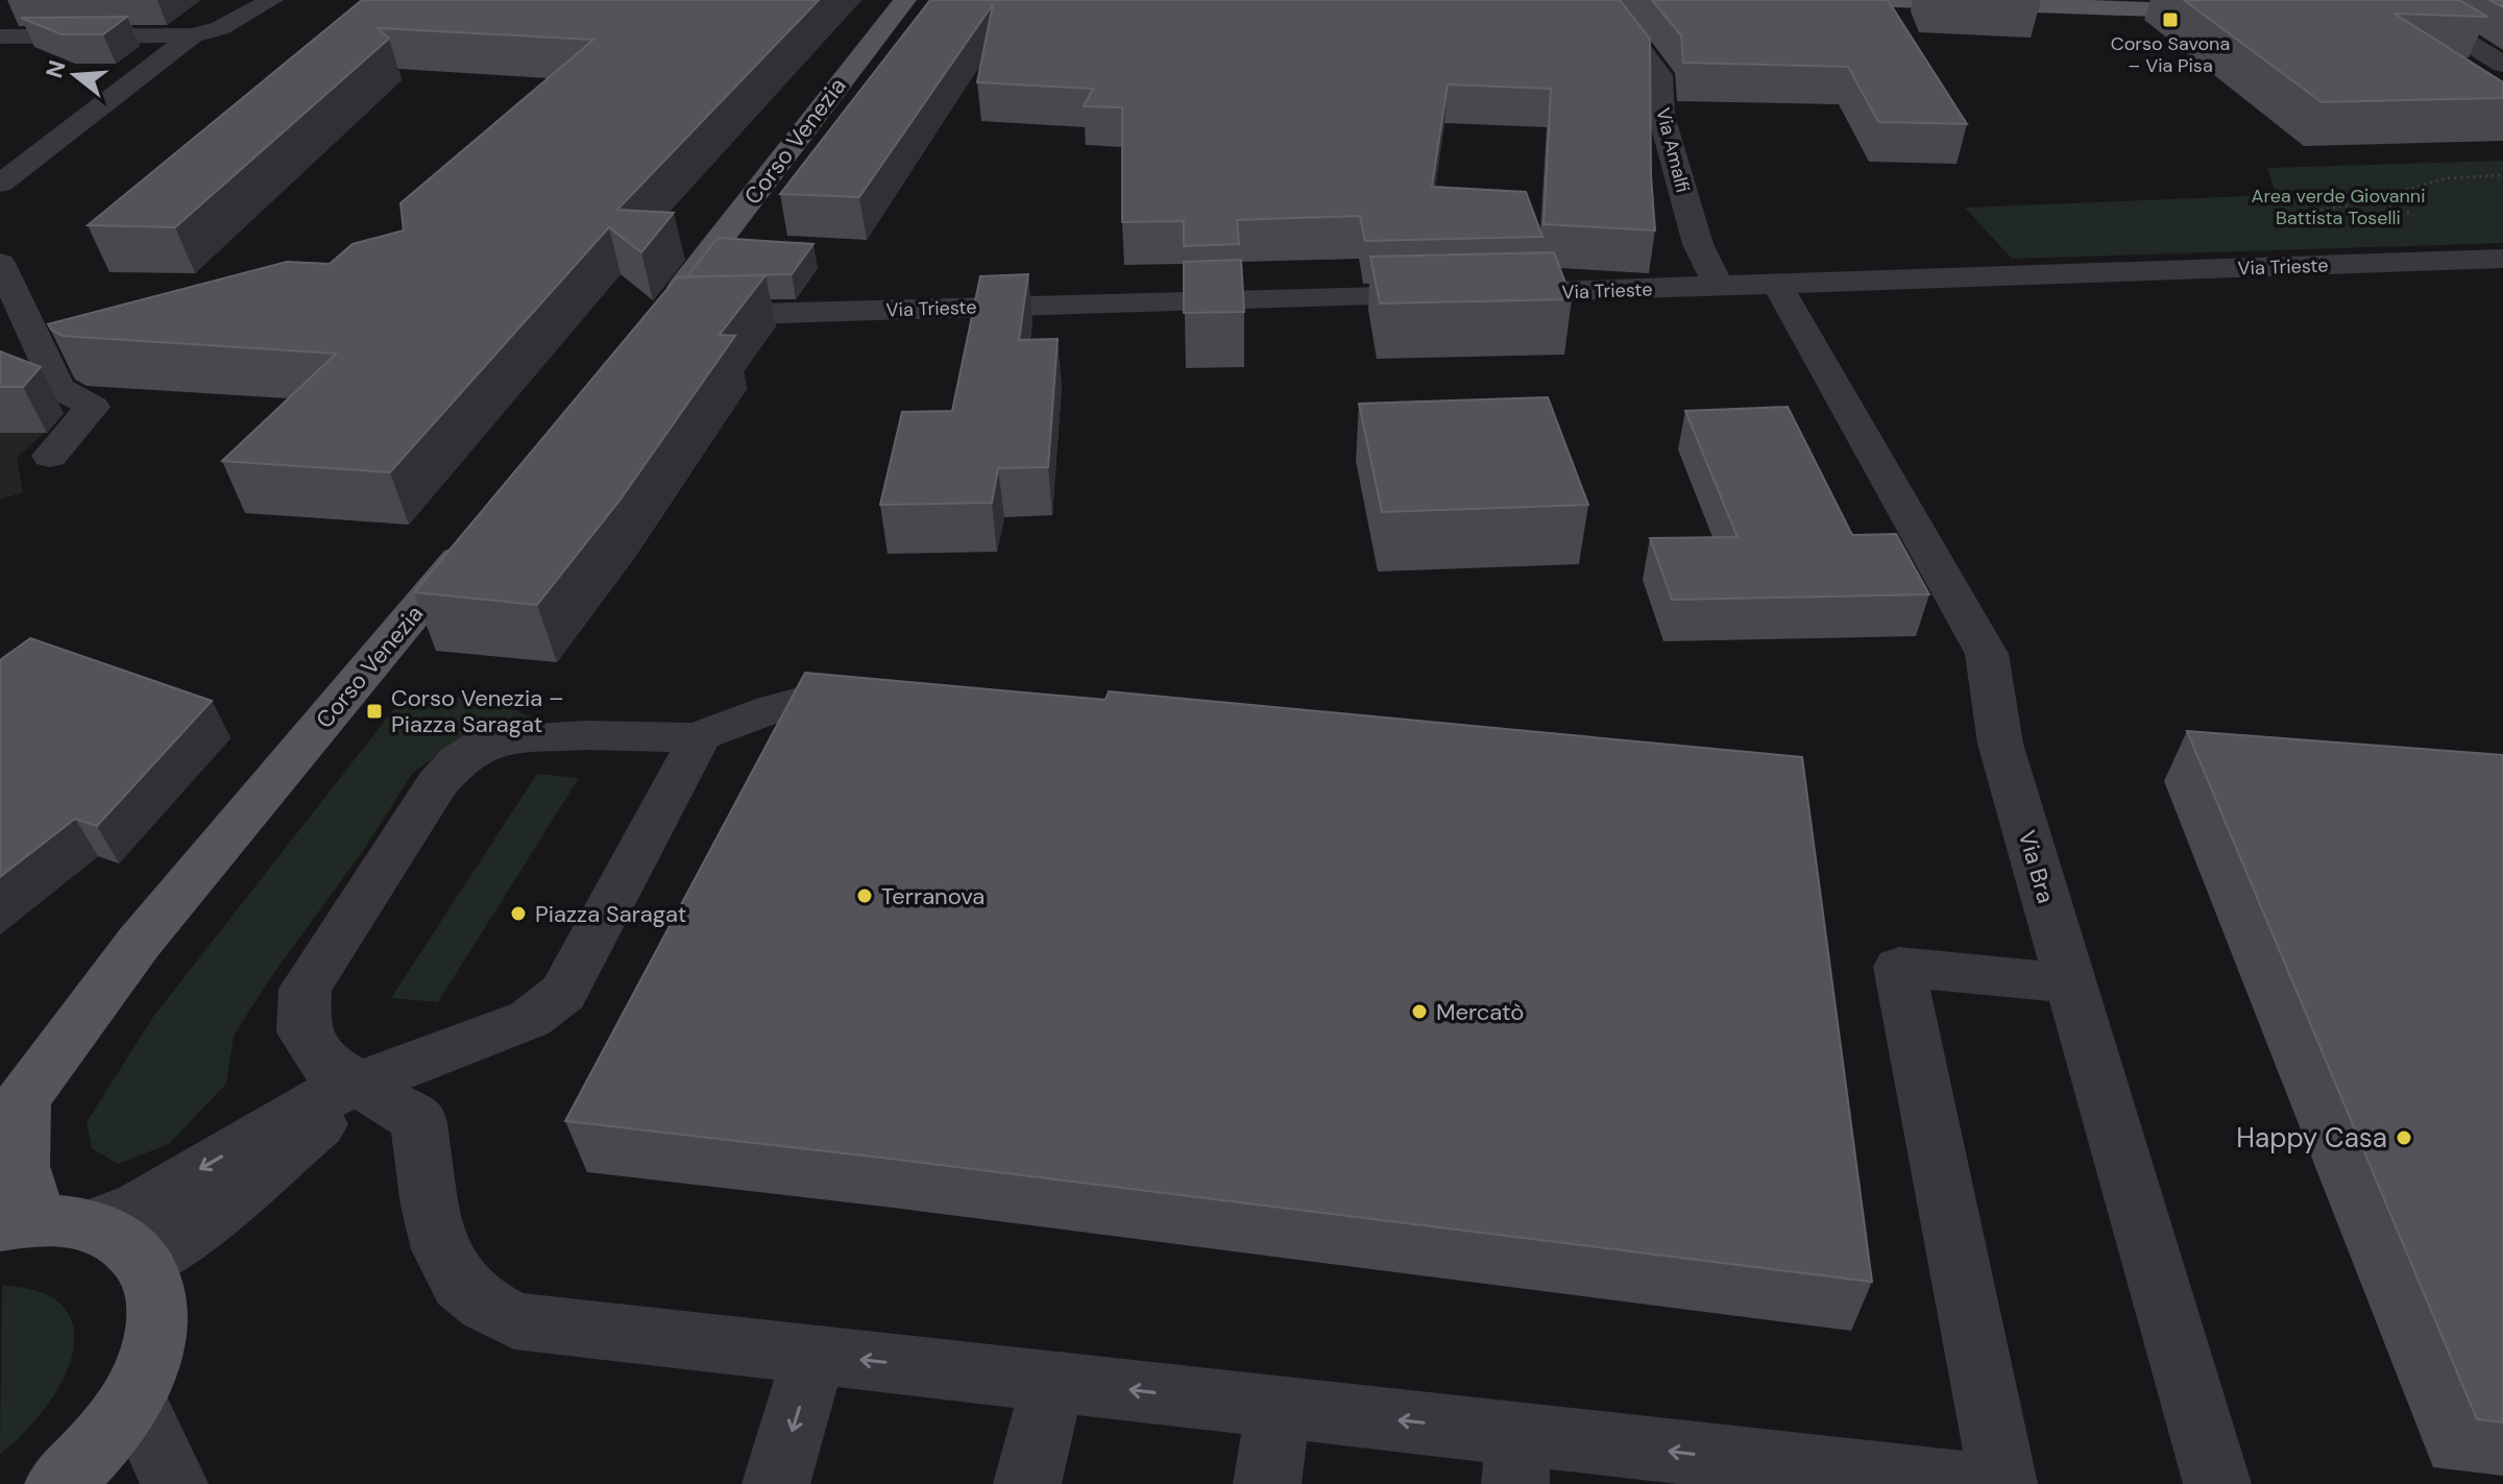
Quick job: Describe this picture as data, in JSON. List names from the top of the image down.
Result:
{
  "streets": {
    "main road": ["Corso Venezia"],
    "street": ["Via Amalfi", "Via Trieste", "Via Bra"]
  },
  "crossings": [
    ["Corso Venezia", "Via Trieste"],
    ["Via Amalfi", "Via Trieste"],
    ["Via Trieste", "Via Bra"]
  ],
  "parks": ["Area verde Giovanni Battista Toselli"],
  "places": {
    "transit": ["Corso Savona – Via Pisa", "Corso Venezia – Piazza Saragat"],
    "other": [
      "Terranova",
      "Piazza Saragat",
      "Mercatò",
      "Happy Casa"
    ]
  },
  "north": "left"
}
